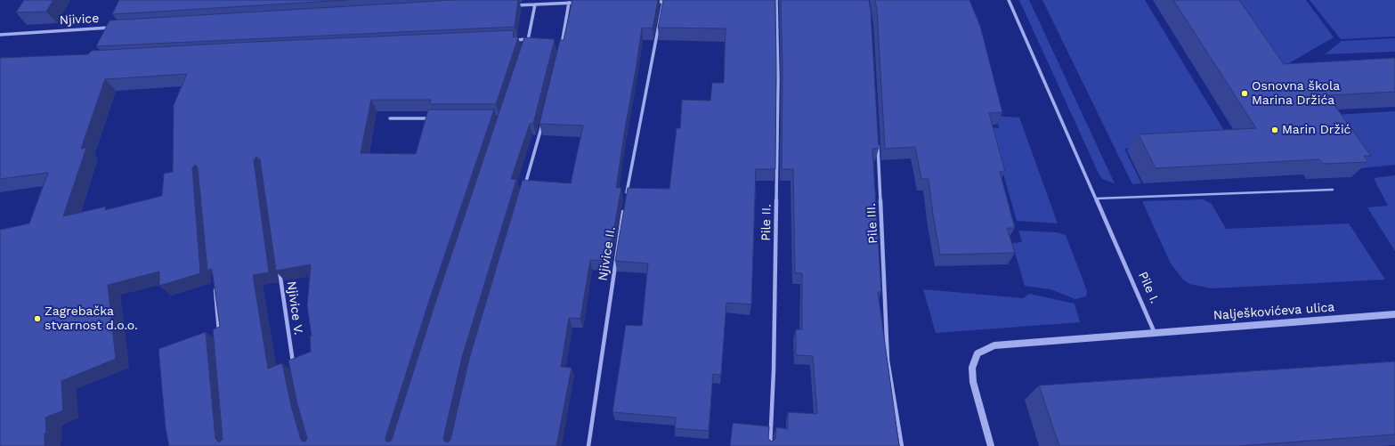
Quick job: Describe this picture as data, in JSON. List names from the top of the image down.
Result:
{
  "streets": {
    "street": [
      "Njivice",
      "Pile II.",
      "Pile III.",
      "Njivice II.",
      "Pile I.",
      "Njivice V.",
      "Nalješkovićeva ulica"
    ]
  },
  "crossings": [
    ["Pile I.", "Nalješkovićeva ulica"]
  ],
  "places": ["Osnovna škola Marina Držića", "Marin Držić", "Zagrebačka stvarnost d.o.o."]
}
